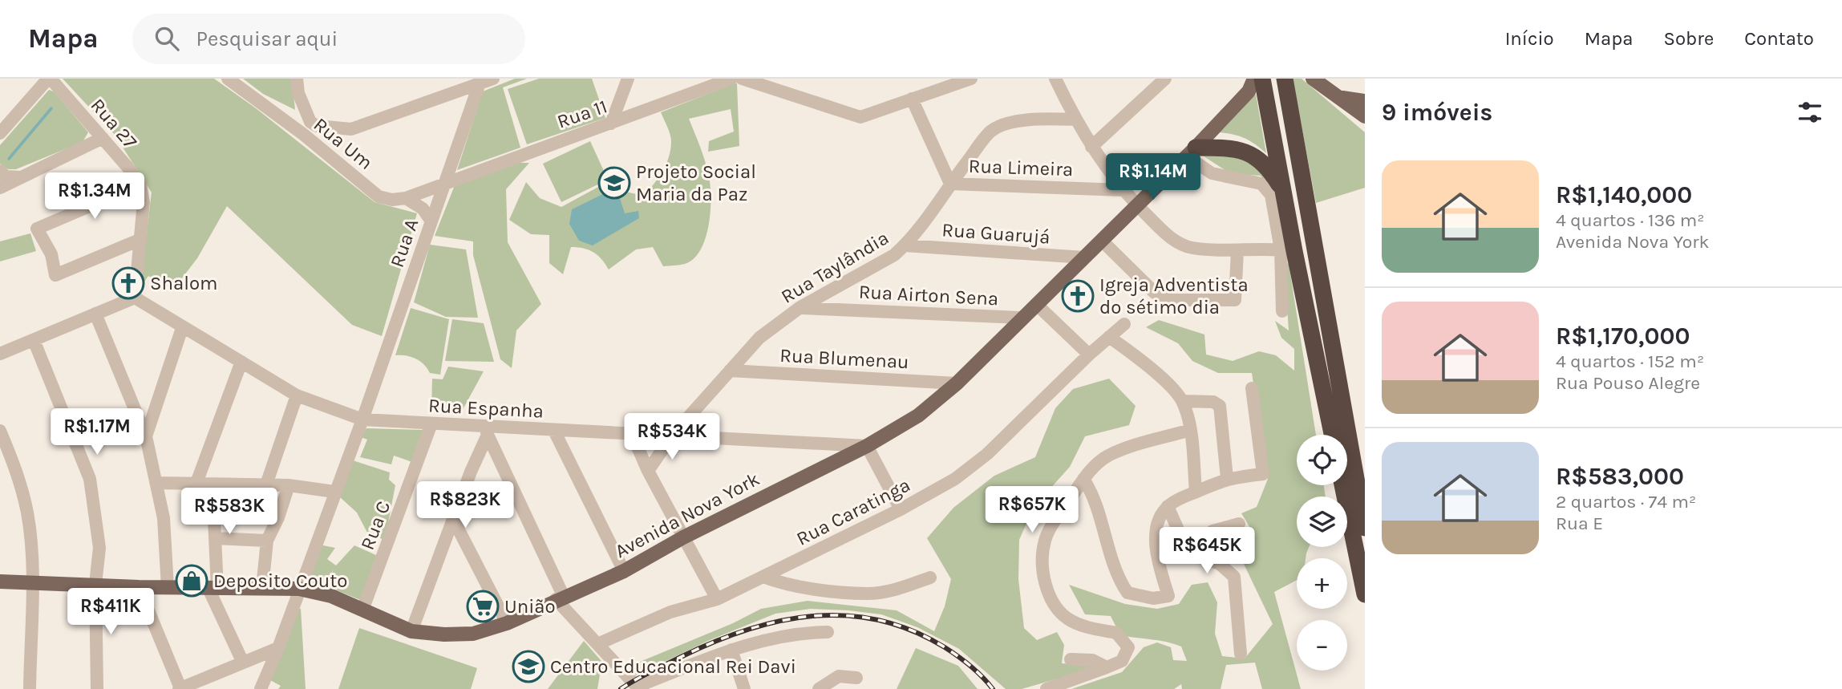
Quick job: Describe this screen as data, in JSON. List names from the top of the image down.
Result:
{
  "streets": {
    "main road": ["Avenida Nova York"],
    "street": [
      "Rua 11",
      "Rua 27",
      "Rua Um",
      "Rua Limeira",
      "Rua Guarujá",
      "Rua A",
      "Rua Taylândia",
      "Rua Airton Sena",
      "Rua Blumenau",
      "Rua Espanha",
      "Rua Caratinga",
      "Rua C"
    ]
  },
  "crossings": [
    ["Rua 11", "Rua Um"],
    ["Rua 11", "Rua A"],
    ["Rua Um", "Rua A"],
    ["Rua Limeira", "Rua Taylândia"],
    ["Rua Guarujá", "Rua Taylândia"],
    ["Rua Guarujá", "Avenida Nova York"],
    ["Rua A", "Rua Espanha"],
    ["Rua A", "Avenida Nova York"],
    ["Rua Taylândia", "Rua Airton Sena"],
    ["Rua Taylândia", "Rua Blumenau"],
    ["Rua Taylândia", "Rua Espanha"],
    ["Rua Airton Sena", "Avenida Nova York"],
    ["Rua Blumenau", "Avenida Nova York"],
    ["Rua Espanha", "Avenida Nova York"],
    ["Rua Espanha", "Rua C"],
    ["Avenida Nova York", "Rua C"]
  ],
  "places": {
    "school or university": ["Projeto Social Maria da Paz", "Centro Educacional Rei Davi"],
    "church": ["Shalom", "Igreja Adventista do sétimo dia"],
    "shop": ["Deposito Couto"],
    "supermarket": ["União"]
  },
  "page": {
    "header": "Mapa",
    "search": "Pesquisar aqui",
    "nav": [
      "Início",
      "Mapa",
      "Sobre",
      "Contato"
    ],
    "heading": "9 imóveis",
    "list": [
      {
        "name": "R$1,140,000",
        "note": "4 quartos · 136 m² · Avenida Nova York"
      },
      {
        "name": "R$1,170,000",
        "note": "4 quartos · 152 m² · Rua Pouso Alegre"
      },
      {
        "name": "R$583,000",
        "note": "2 quartos · 74 m² · Rua E"
      }
    ],
    "price": [
      "R$1.14M",
      "R$1.34M",
      "R$1.17M",
      "R$534K",
      "R$823K",
      "R$657K",
      "R$583K",
      "R$645K",
      "R$411K"
    ],
    "map_buttons": ["+", "−"]
  }
}
